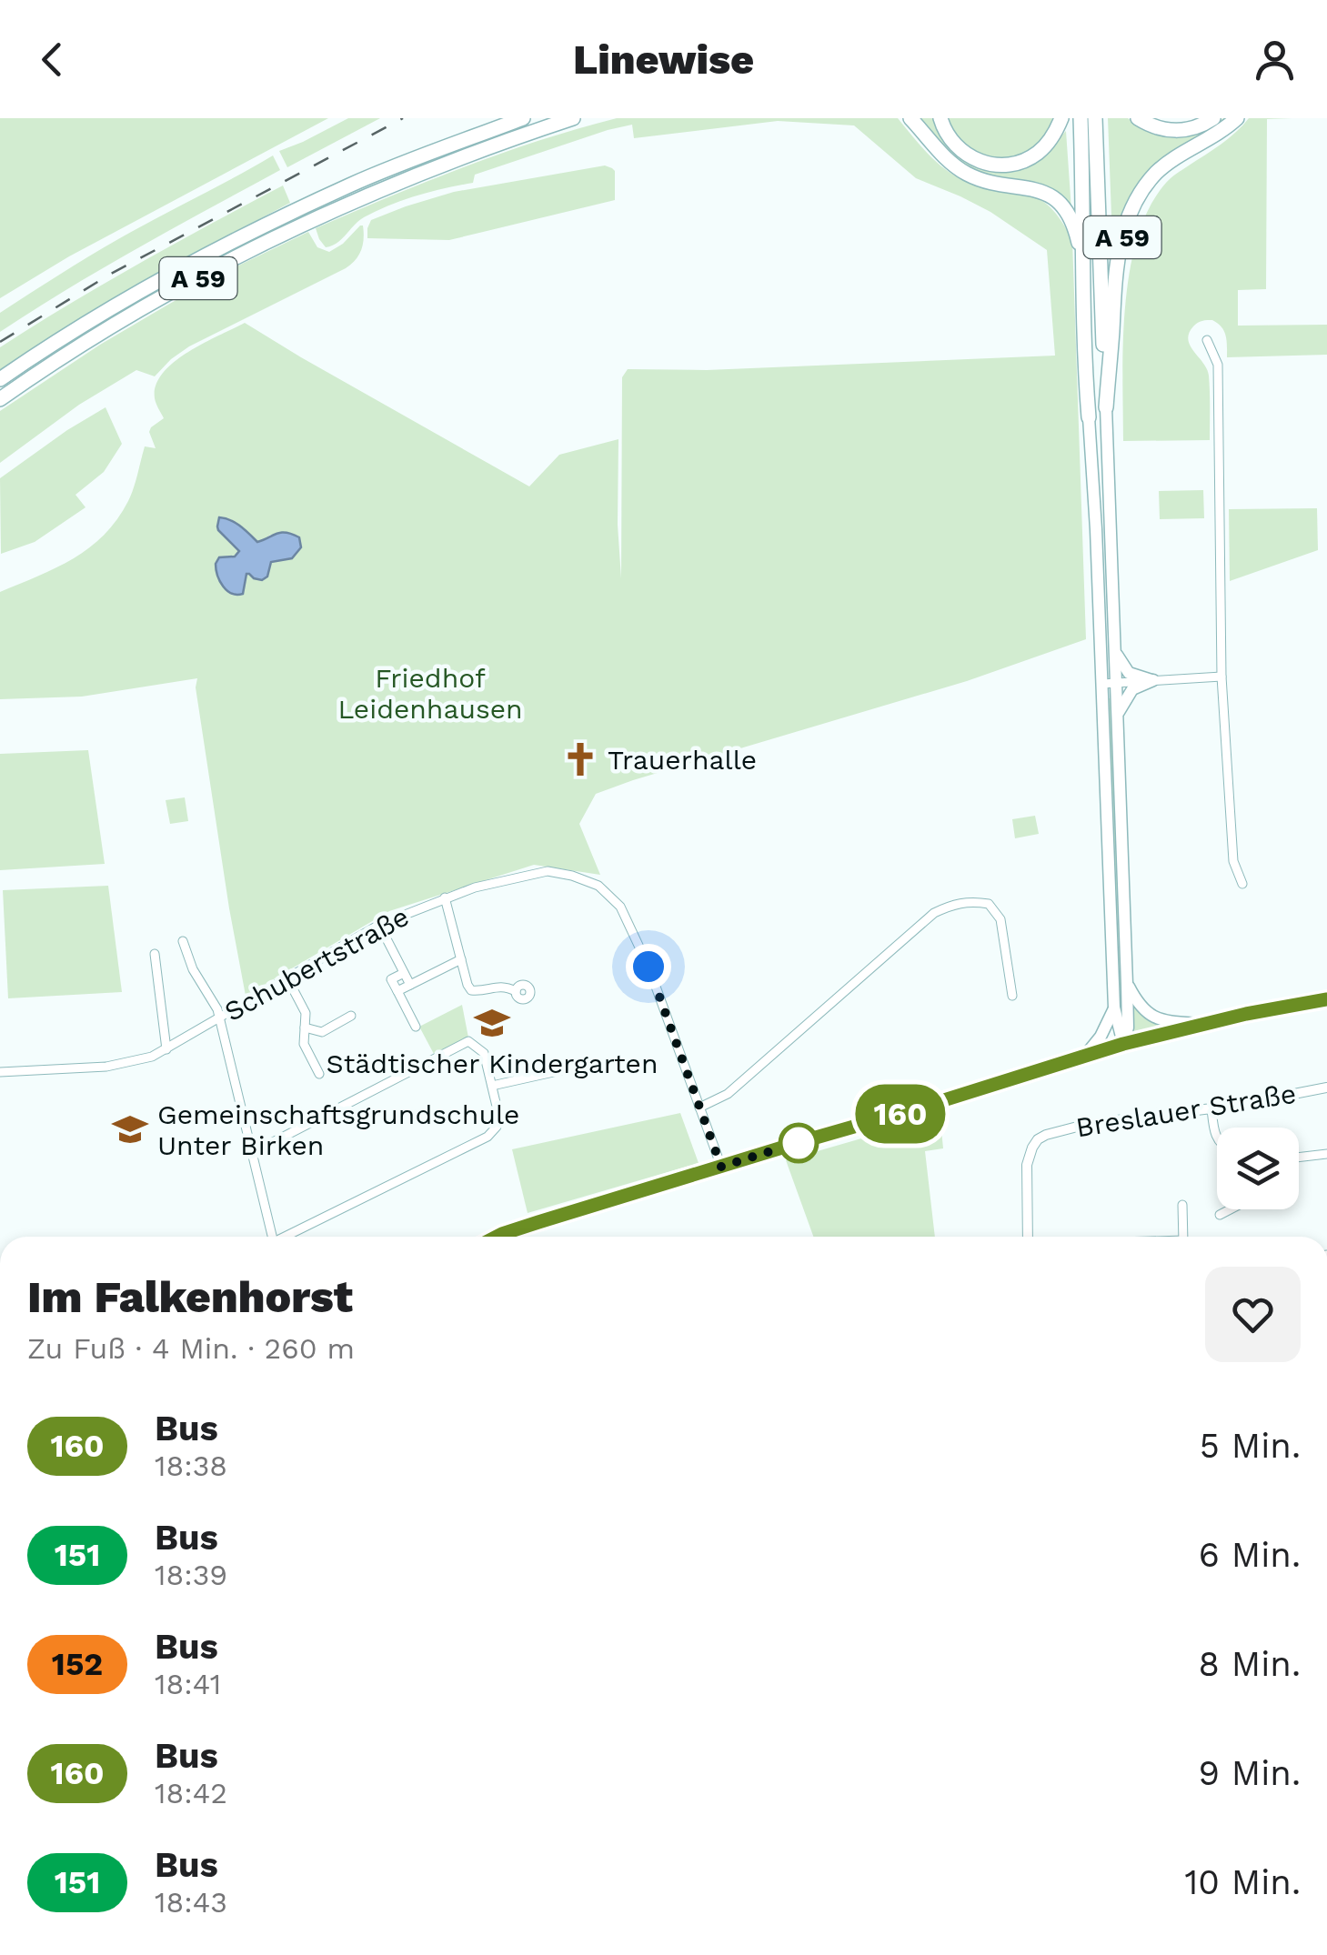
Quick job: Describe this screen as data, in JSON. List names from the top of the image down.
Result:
{
  "streets": {
    "highway": ["A 59"],
    "street": ["Schubertstraße", "Breslauer Straße"]
  },
  "parks": ["Friedhof Leidenhausen"],
  "places": {
    "church": ["Trauerhalle"],
    "school or university": ["Städtischer Kindergarten", "Gemeinschaftsgrundschule Unter Birken"]
  },
  "lines": ["bus line 160"],
  "page": {
    "header": "Linewise",
    "on_map": "160",
    "heading": ["Im Falkenhorst", "Zu Fuß · 4 Min. · 260 m"],
    "list": [
      {
        "mark": "160",
        "name": "Bus",
        "note": "18:38",
        "value": "5 Min."
      },
      {
        "mark": "151",
        "name": "Bus",
        "note": "18:39",
        "value": "6 Min."
      },
      {
        "mark": "152",
        "name": "Bus",
        "note": "18:41",
        "value": "8 Min."
      },
      {
        "mark": "160",
        "name": "Bus",
        "note": "18:42",
        "value": "9 Min."
      },
      {
        "mark": "151",
        "name": "Bus",
        "note": "18:43",
        "value": "10 Min."
      }
    ]
  }
}
